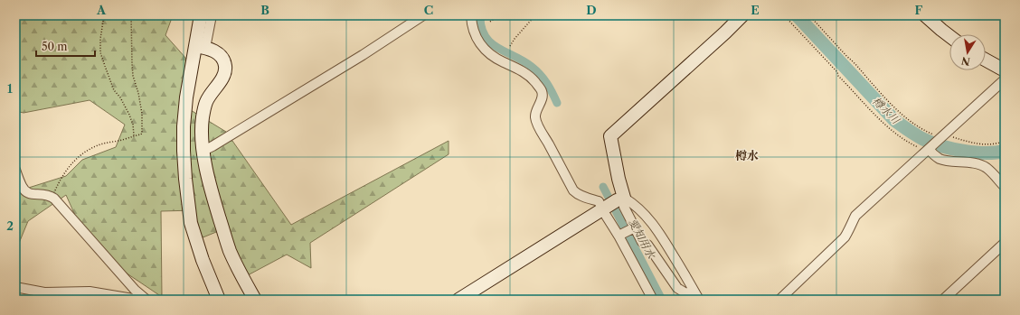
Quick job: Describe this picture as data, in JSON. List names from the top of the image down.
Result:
{
  "districts": ["樽水"],
  "water": ["樽水川", "愛知用水"],
  "scale_bar": "50 m",
  "north": "bottom",
  "grid": {
    "columns": [
      "A",
      "B",
      "C",
      "D",
      "E",
      "F"
    ],
    "rows": ["1", "2"]
  }
}
